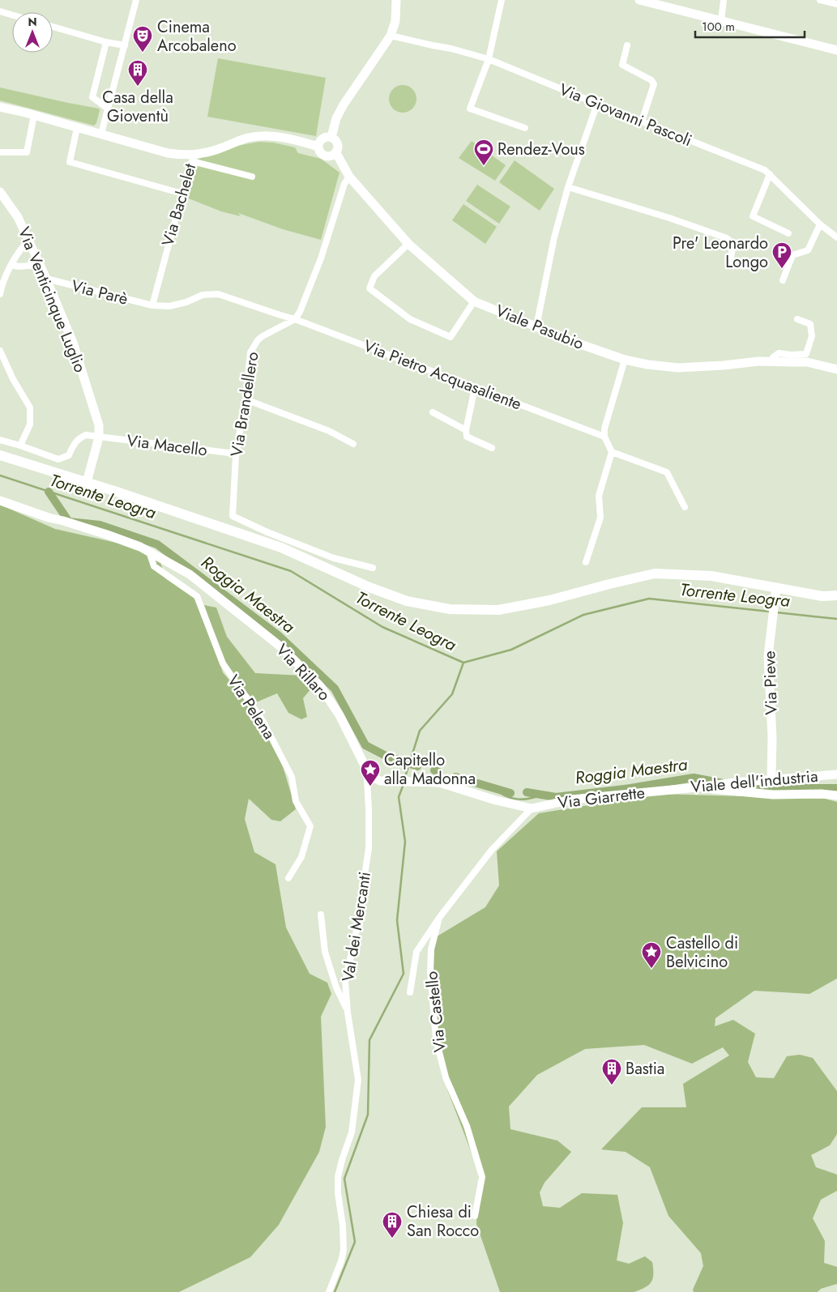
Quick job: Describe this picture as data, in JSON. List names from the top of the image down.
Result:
{
  "streets": {
    "street": [
      "Via Giovanni Pascoli",
      "Via Bachelet",
      "Via Parè",
      "Via Venticinque Luglio",
      "Viale Pasubio",
      "Via Pietro Acquasaliente",
      "Via Brandellero",
      "Via Macello",
      "Via Rillaro",
      "Via Pieve",
      "Via Pelena",
      "Viale dell'industria",
      "Via Giarrette",
      "Val dei Mercanti",
      "Via Castello"
    ]
  },
  "crossings": [
    ["Via Bachelet", "Via Parè"],
    ["Via Parè", "Via Venticinque Luglio"],
    ["Via Parè", "Via Pietro Acquasaliente"],
    ["Via Venticinque Luglio", "Via Macello"],
    ["Via Pietro Acquasaliente", "Via Brandellero"],
    ["Via Brandellero", "Via Macello"],
    ["Via Rillaro", "Via Pelena"],
    ["Via Rillaro", "Val dei Mercanti"],
    ["Via Pieve", "Viale dell'industria"],
    ["Viale dell'industria", "Via Giarrette"],
    ["Via Giarrette", "Via Castello"]
  ],
  "water": ["Torrente Leogra", "Roggia Maestra"],
  "places": {
    "theatre": ["Cinema Arcobaleno"],
    "building": ["Casa della Gioventù", "Bastia", "Chiesa di San Rocco"],
    "sports": ["Rendez-Vous"],
    "parking": ["Pre' Leonardo Longo"],
    "place": ["Capitello alla Madonna", "Castello di Belvicino"]
  },
  "scale_bar": "100 m",
  "north": "top"
}
